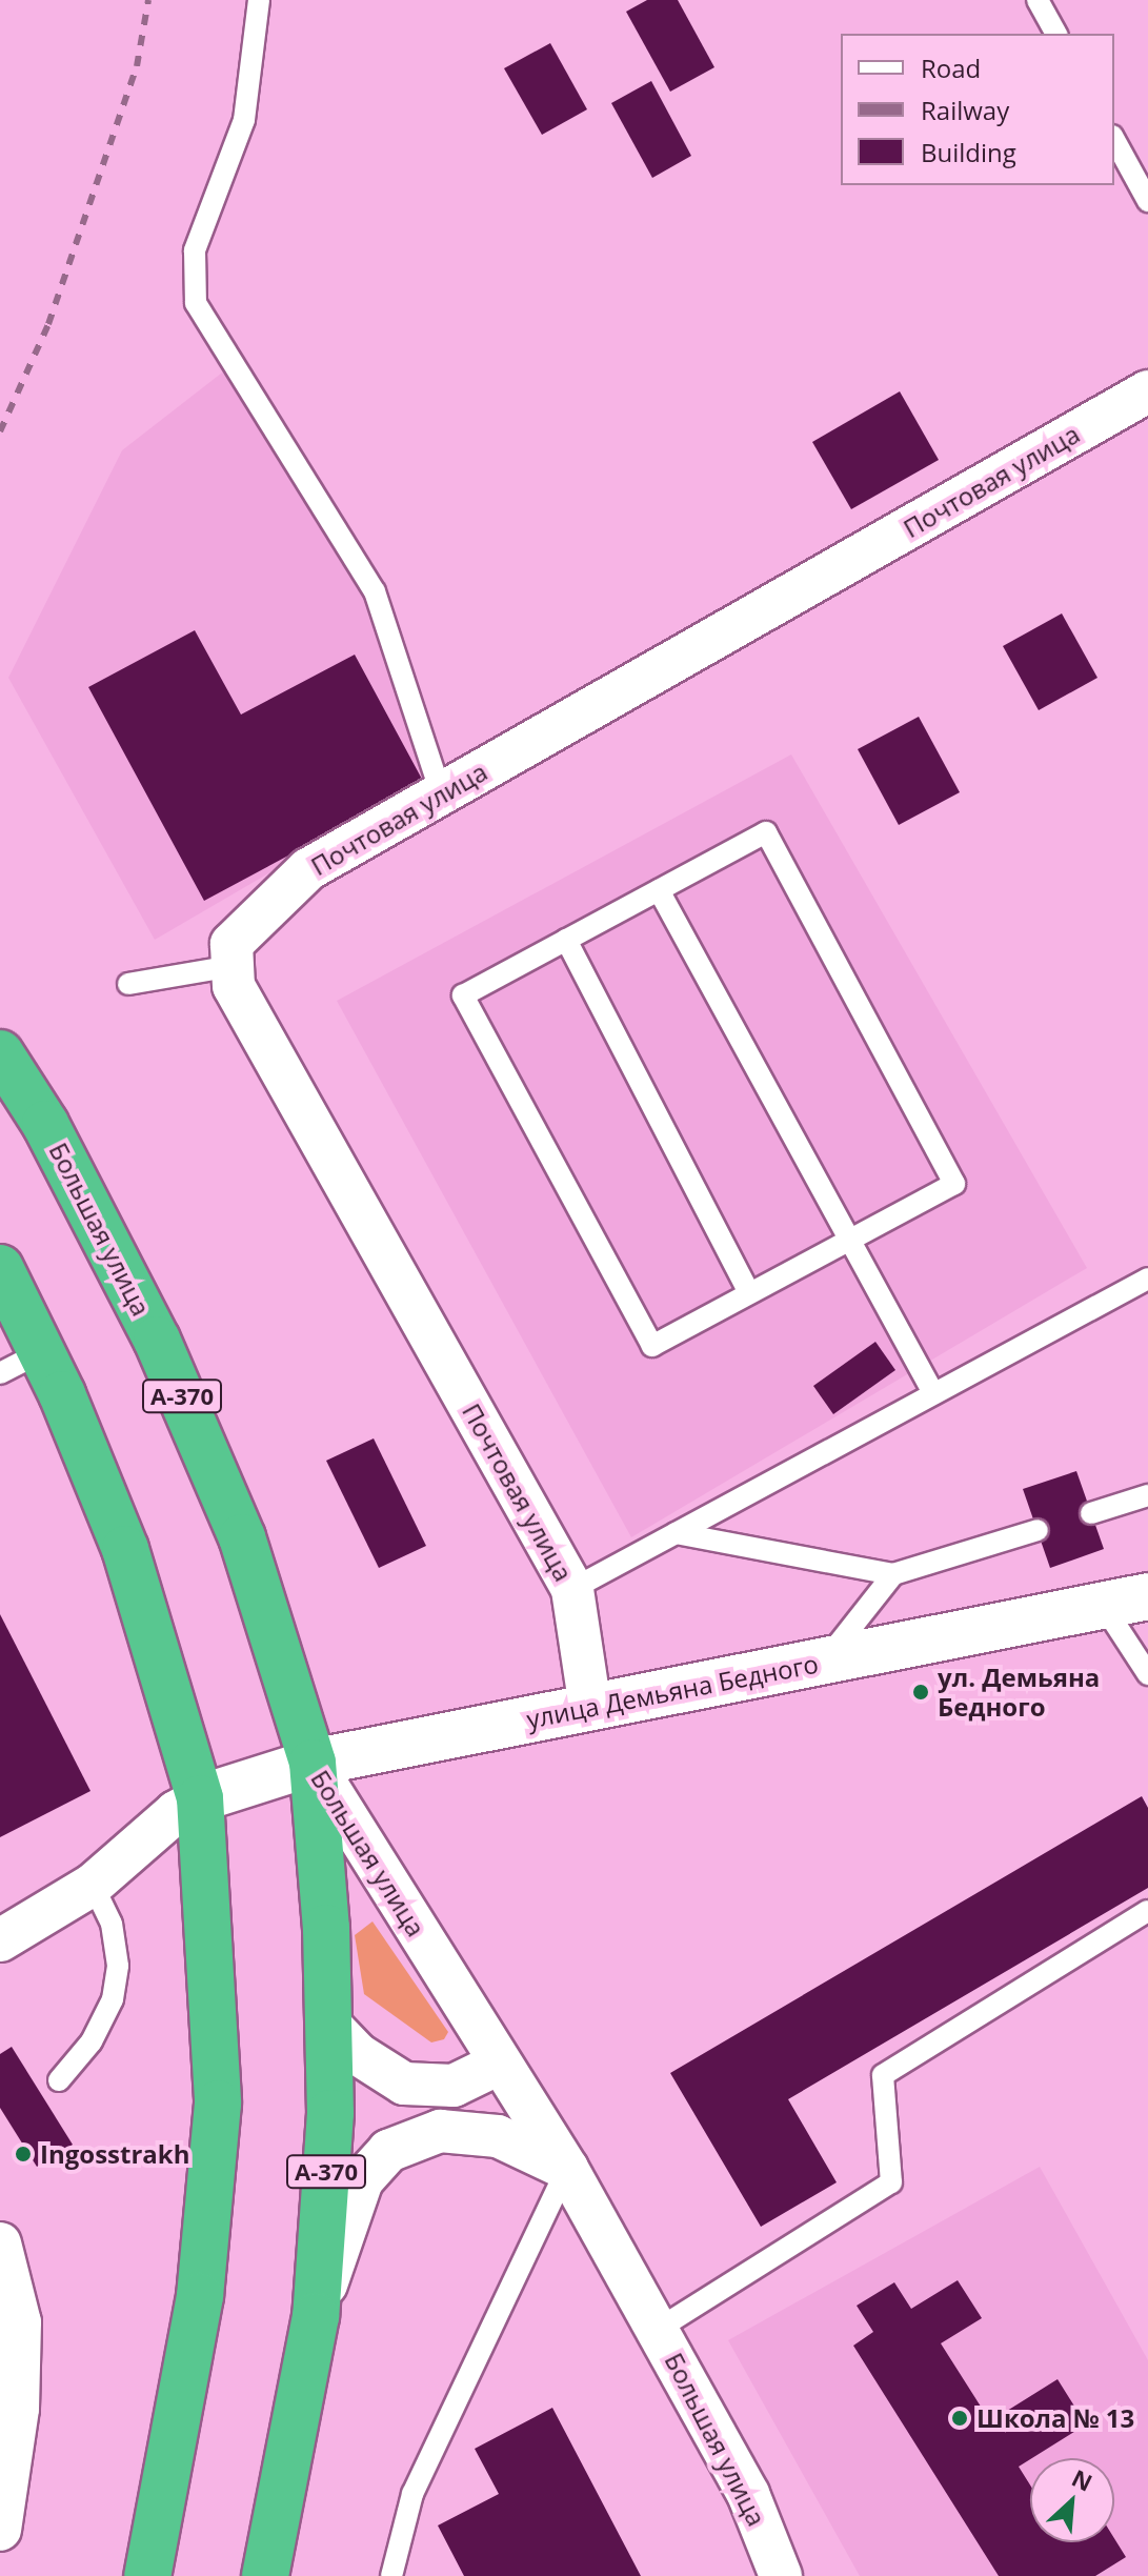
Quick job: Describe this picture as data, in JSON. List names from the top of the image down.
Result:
{
  "streets": {
    "highway": ["Большая улица", "А-370"],
    "main road": ["улица Демьяна Бедного"],
    "street": ["Почтовая улица"]
  },
  "crossings": [
    ["Почтовая улица", "улица Демьяна Бедного"],
    ["Большая улица", "А-370"],
    ["Большая улица", "улица Демьяна Бедного"],
    ["А-370", "улица Демьяна Бедного"]
  ],
  "places": ["ул. Демьяна Бедного", "Ingosstrakh", "Школа № 13"],
  "legend": ["Road", "Railway", "Building"],
  "north": "top right"
}
